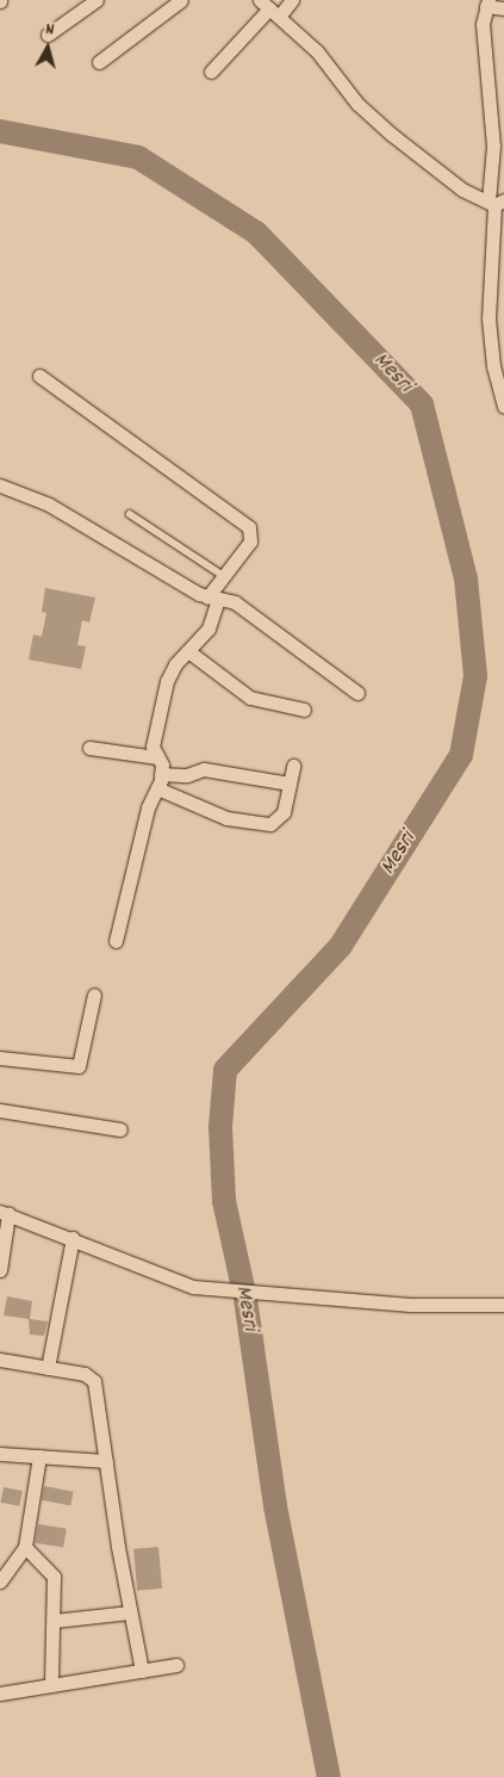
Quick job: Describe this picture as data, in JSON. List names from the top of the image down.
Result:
{
  "water": ["Mesri"],
  "north": "top"
}
